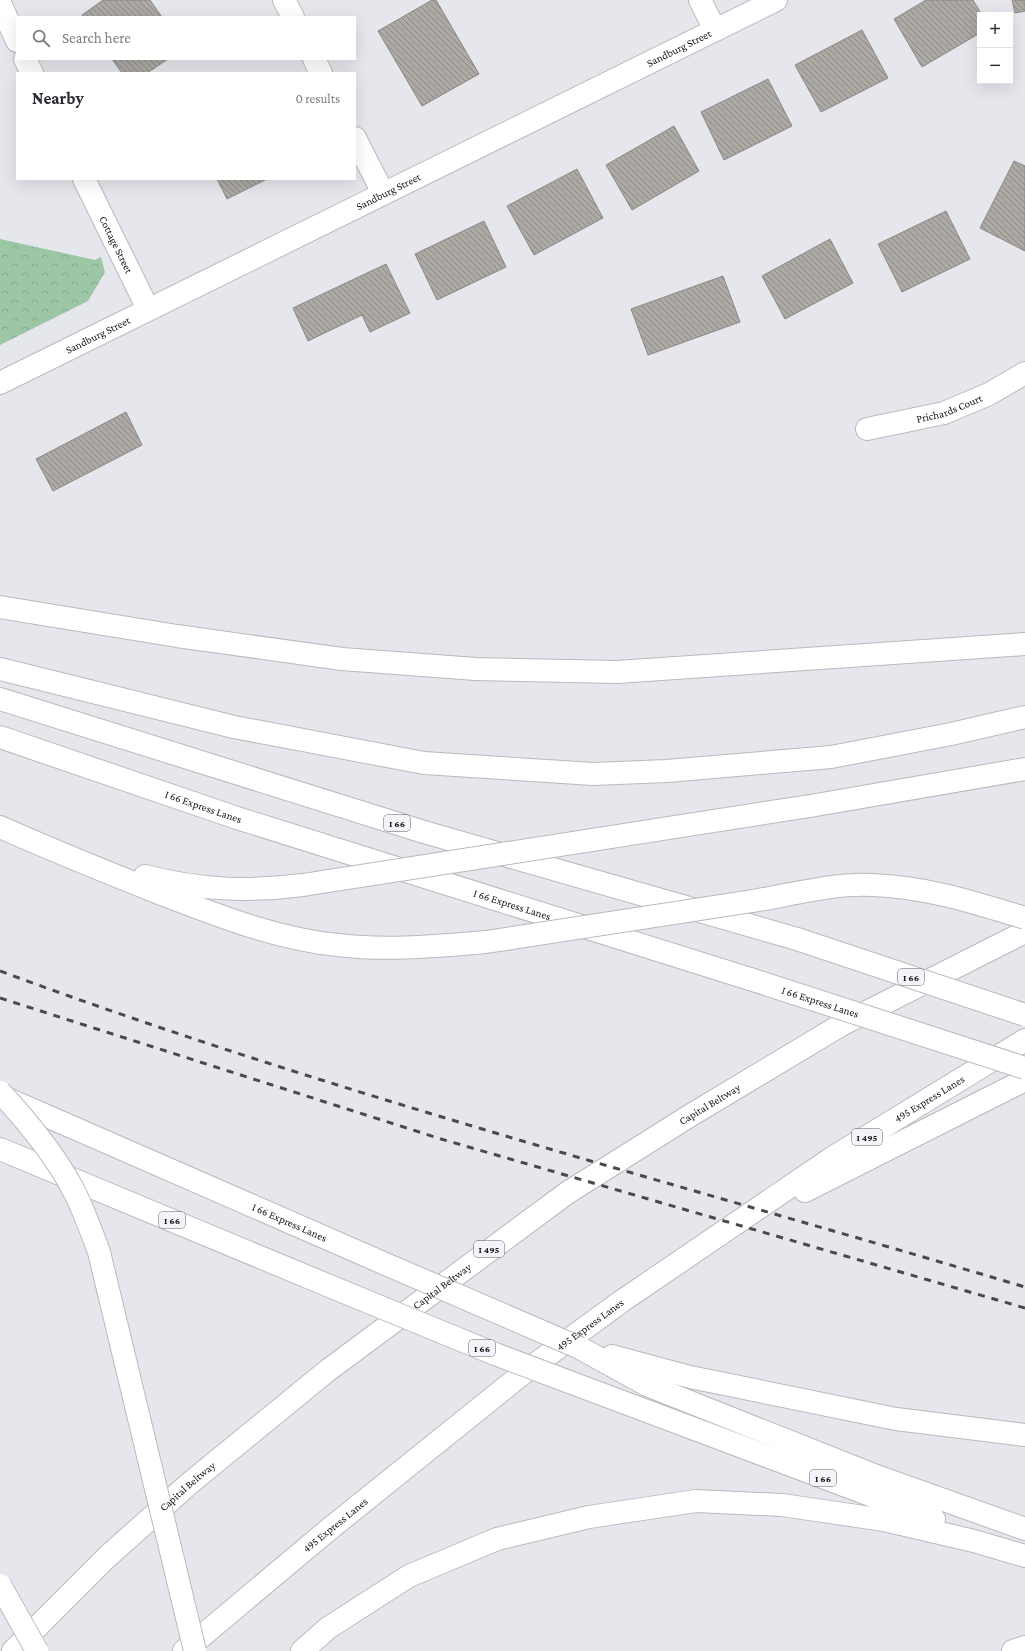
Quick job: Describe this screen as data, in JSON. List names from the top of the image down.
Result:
{
  "streets": {
    "main road": [
      "Sandburg Street",
      "Cottage Street",
      "Prichards Court",
      "I 66 Express Lanes",
      "I 66",
      "495 Express Lanes",
      "Capital Beltway",
      "I 495"
    ]
  },
  "crossings": [
    ["Sandburg Street", "Cottage Street"]
  ],
  "page": {
    "map_buttons": ["+", "−"],
    "search": "Search here",
    "heading": ["Nearby", "0 results"]
  }
}
